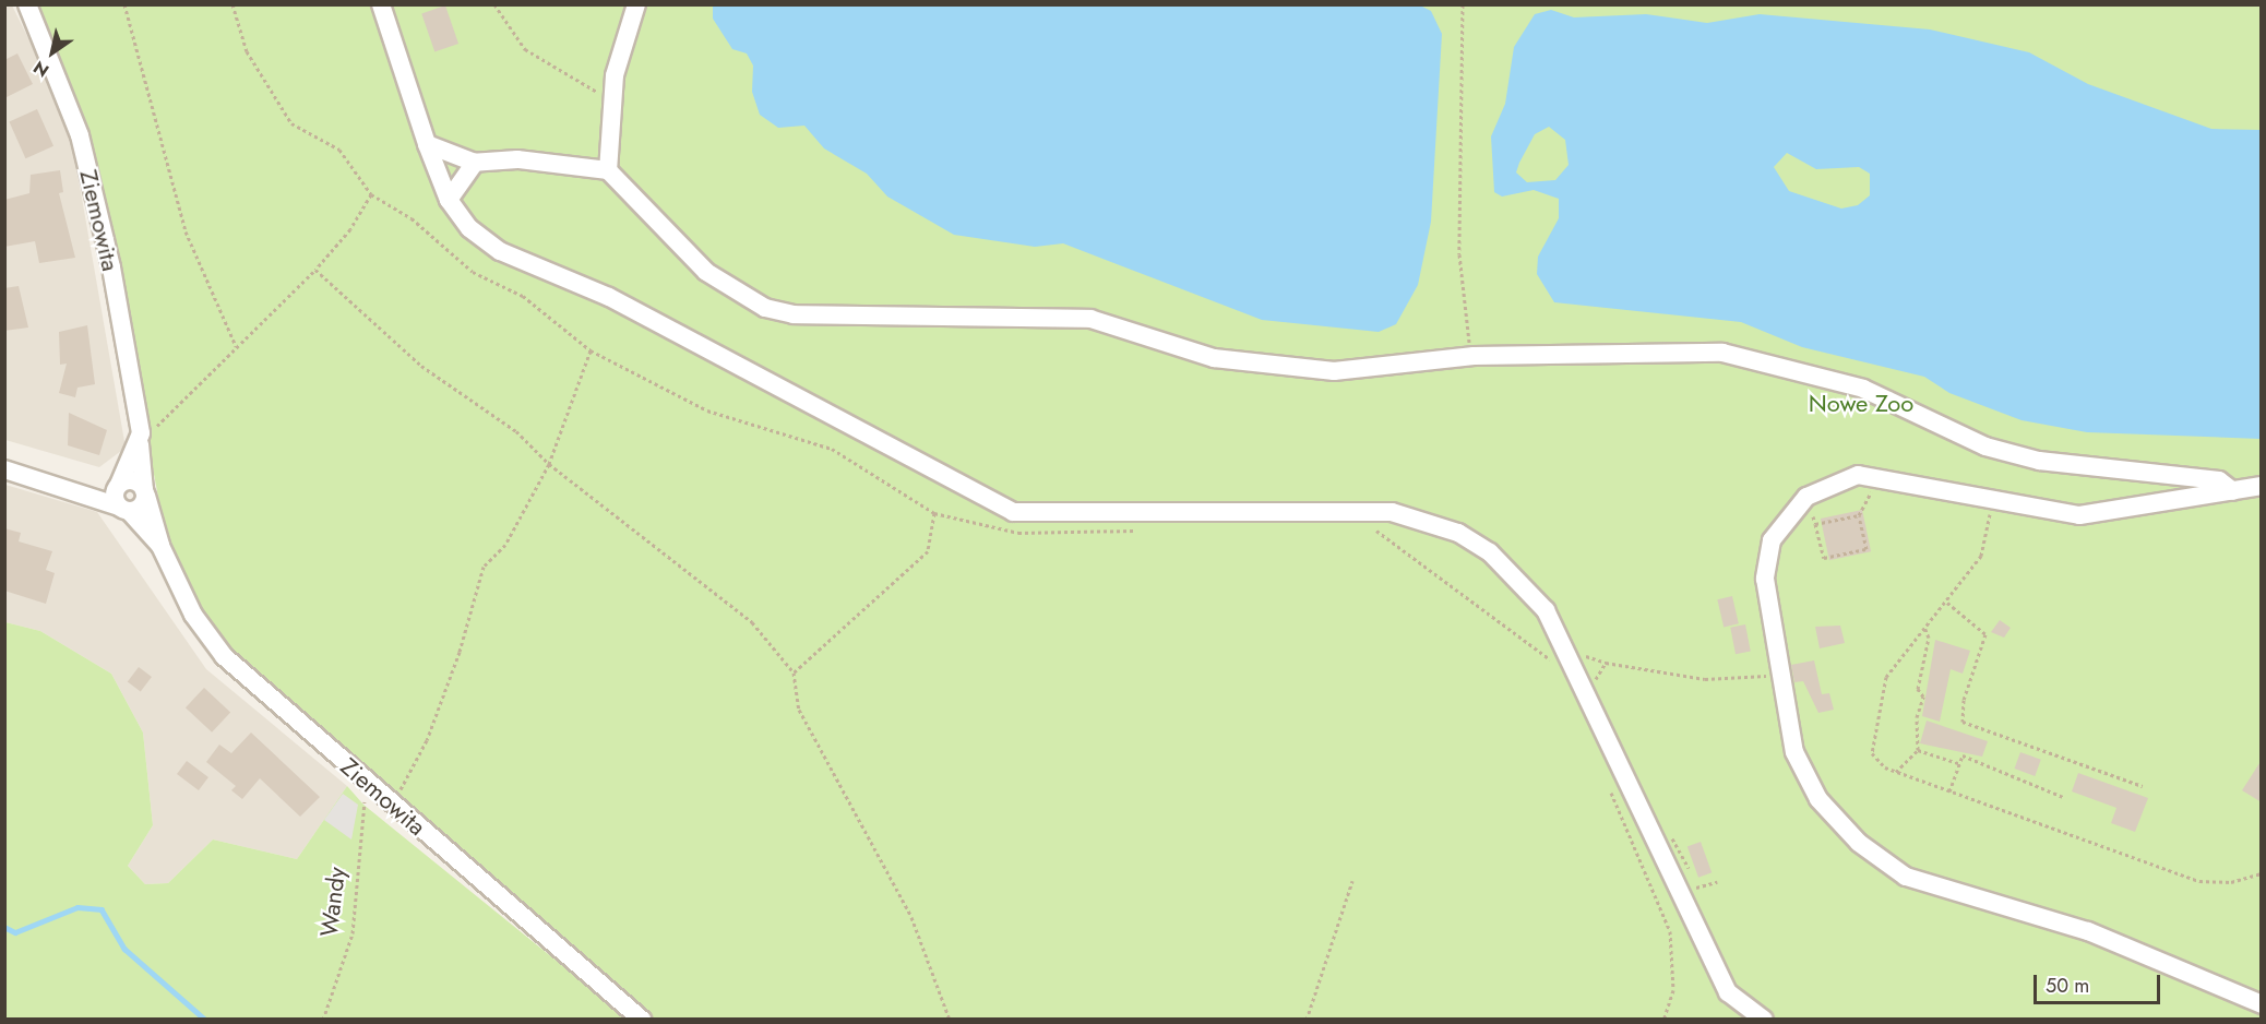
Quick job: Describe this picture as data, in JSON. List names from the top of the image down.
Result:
{
  "streets": {
    "street": ["Ziemowita"],
    "path": ["Wandy"]
  },
  "crossings": [
    ["Ziemowita", "Wandy"]
  ],
  "parks": ["Nowe Zoo"],
  "scale_bar": "50 m",
  "north": "bottom left"
}
